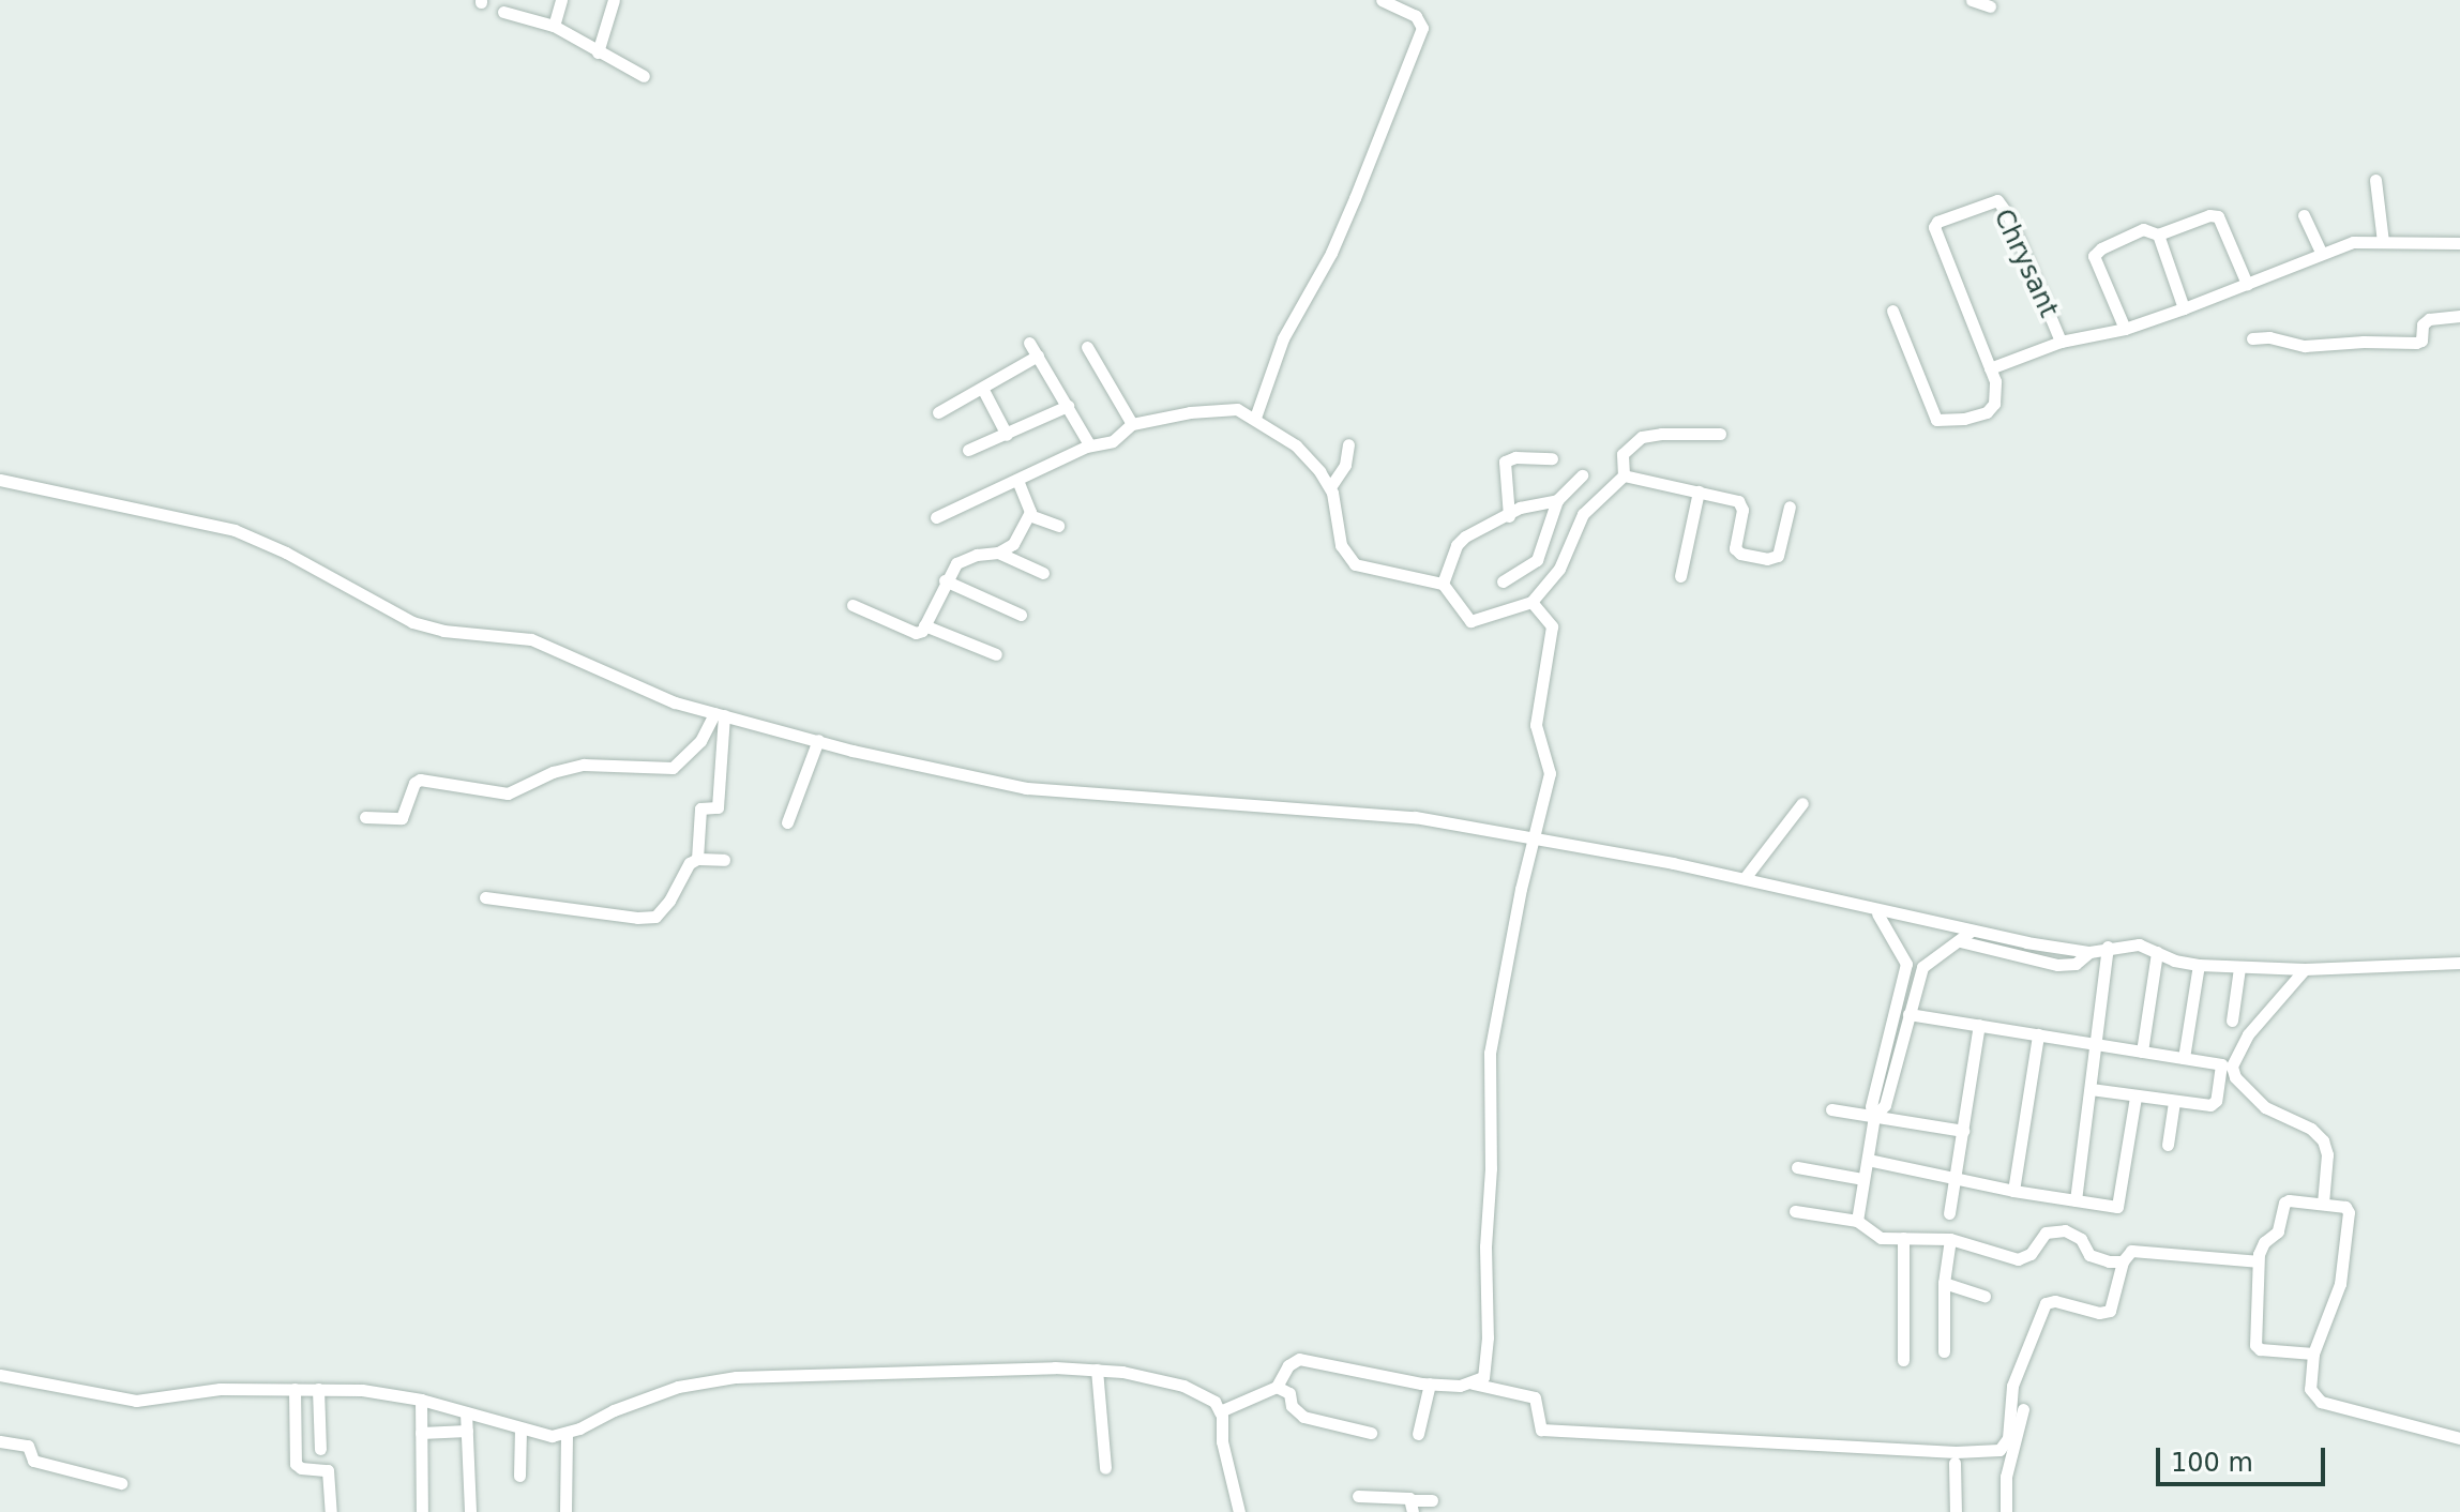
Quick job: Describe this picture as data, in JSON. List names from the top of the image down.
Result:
{
  "streets": {
    "street": ["Chrysant"]
  },
  "scale_bar": "100 m"
}
